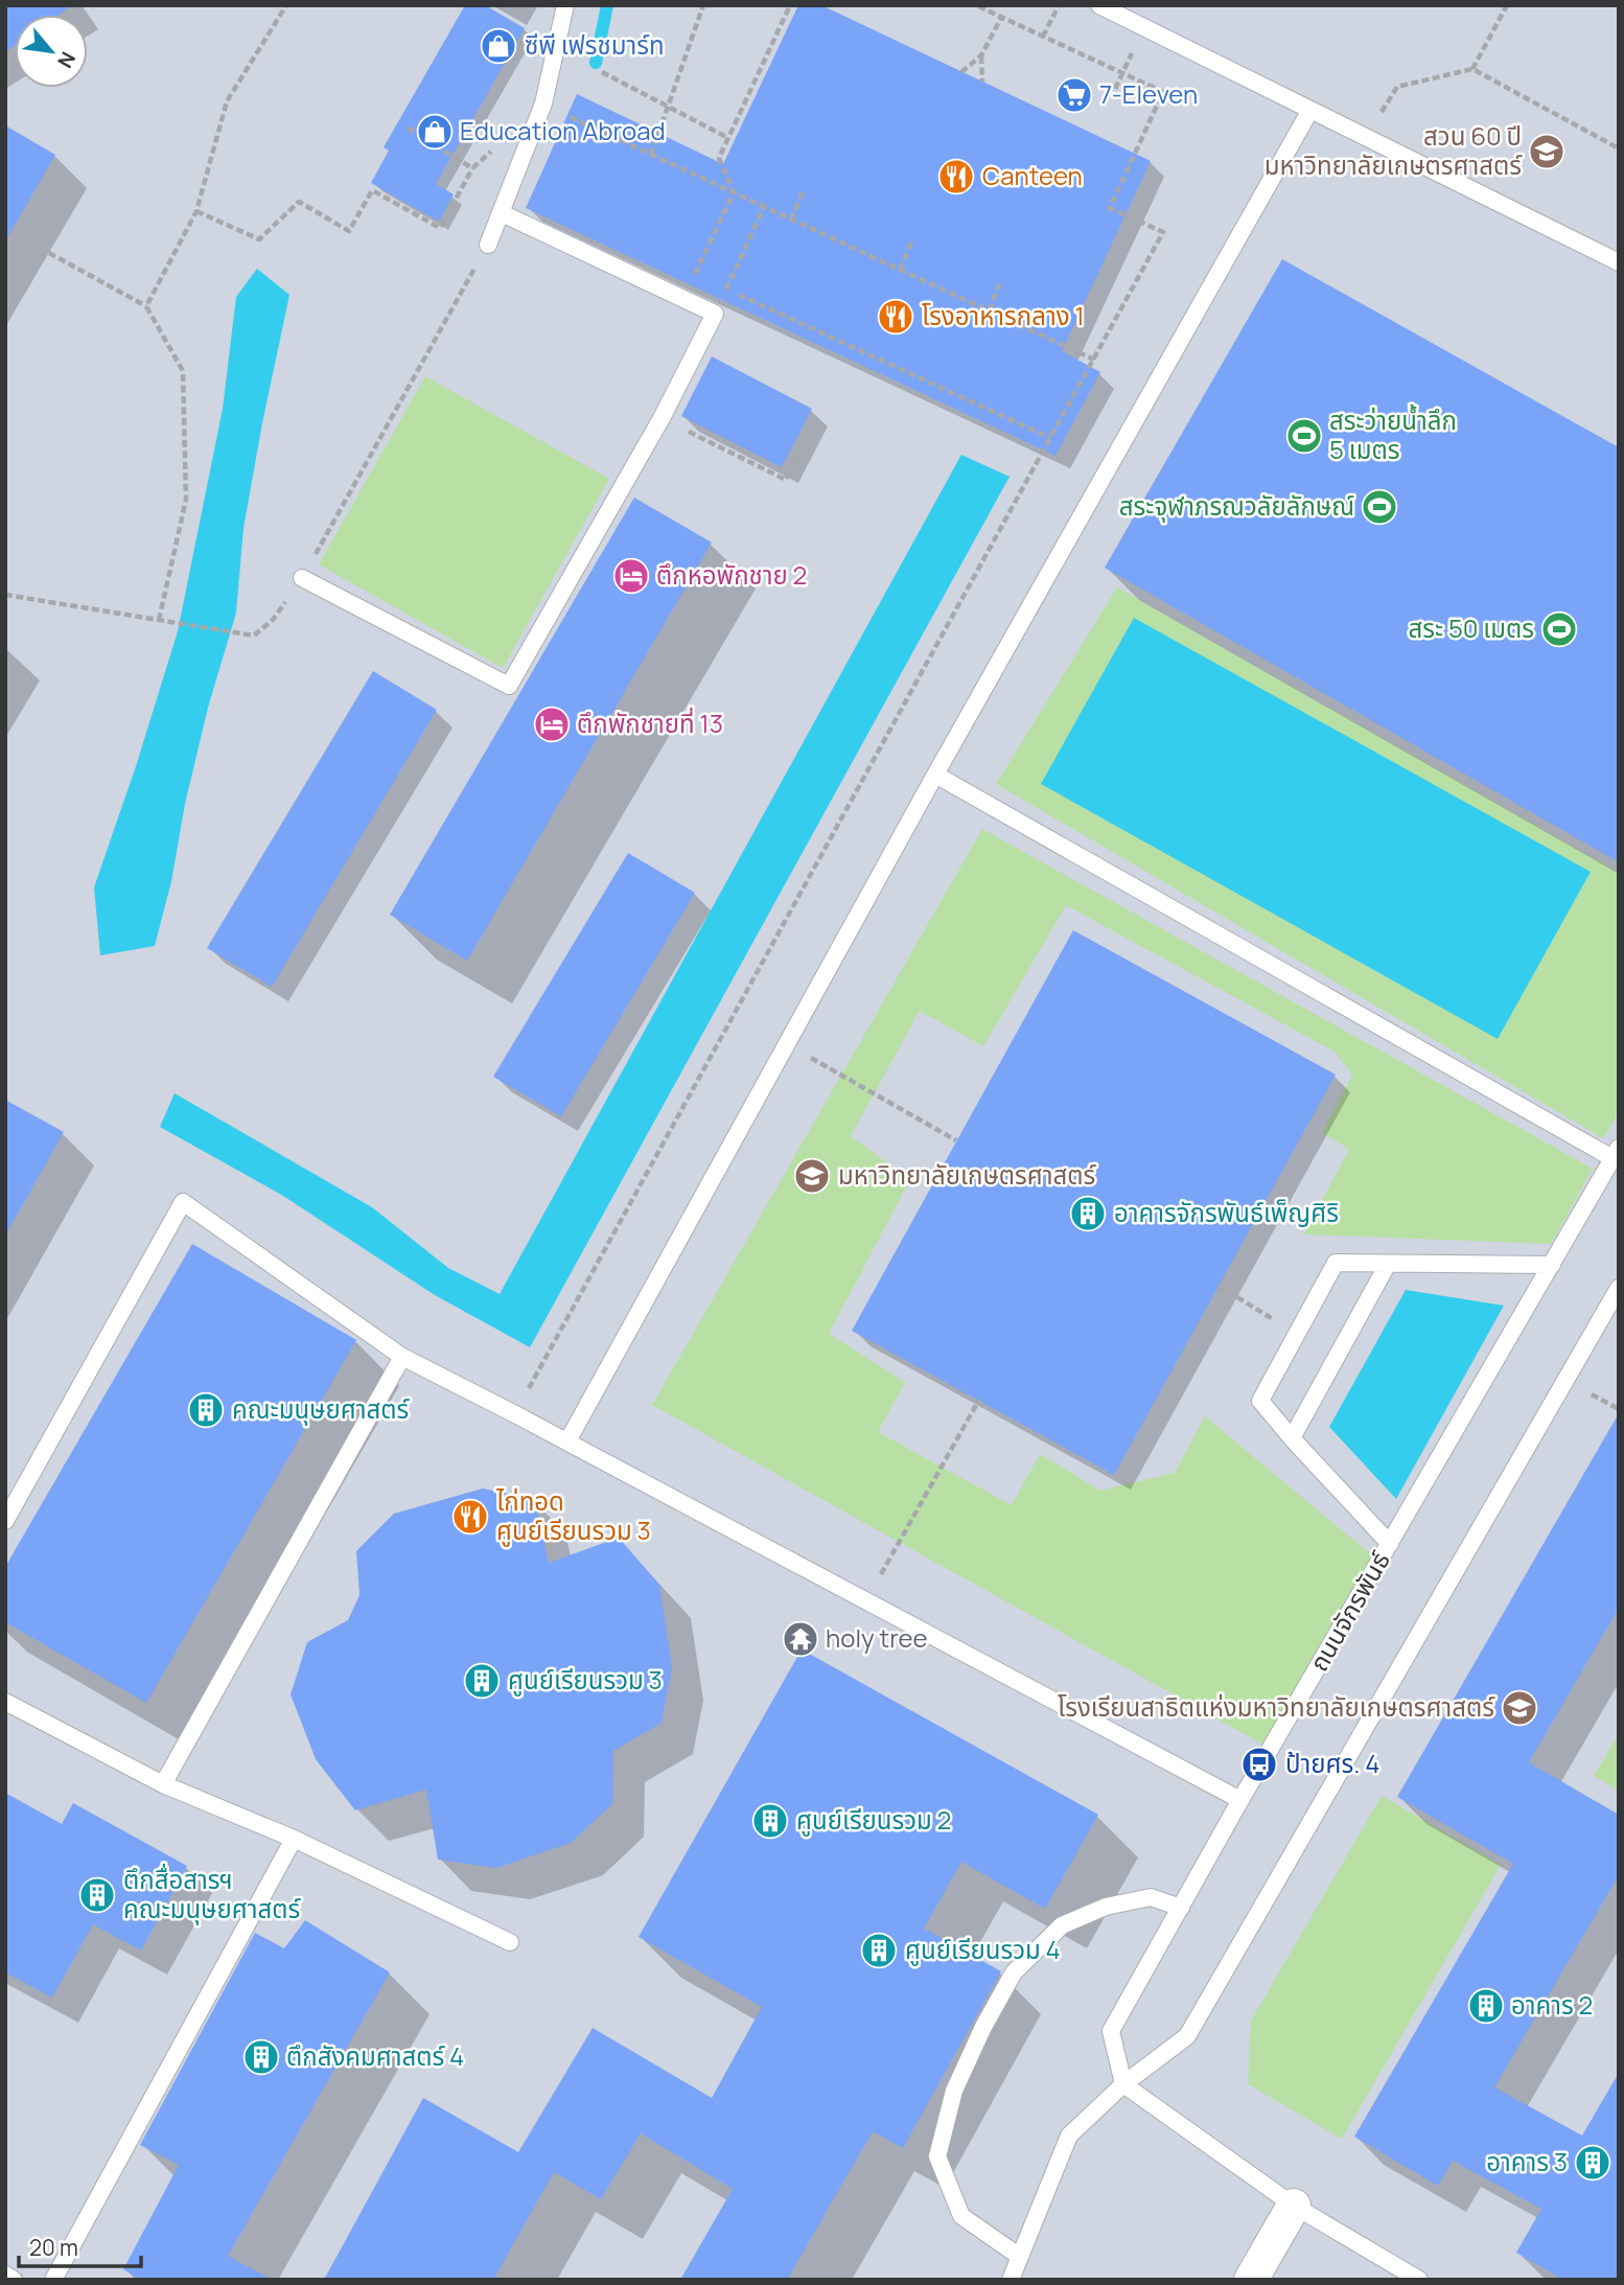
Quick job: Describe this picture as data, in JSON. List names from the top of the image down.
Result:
{
  "streets": {
    "lane": ["ถนนจักรพันธ์"]
  },
  "places": {
    "shop": ["ซีพี เฟรชมาร์ท", "Education Abroad"],
    "supermarket": ["7-Eleven"],
    "school or university": ["สวน 60 ปี มหาวิทยาลัยเกษตรศาสตร์", "มหาวิทยาลัยเกษตรศาสตร์", "โรงเรียนสาธิตแห่งมหาวิทยาลัยเกษตรศาสตร์"],
    "restaurant": ["Canteen", "โรงอาหารกลาง 1", "ไก่ทอด ศูนย์เรียนรวม 3"],
    "sports": ["สระว่ายน้ำลึก 5 เมตร", "สระจุฬาภรณวลัยลักษณ์", "สระ 50 เมตร"],
    "hotel": ["ตึกหอพักชาย 2", "ตึกพักชายที่ 13"],
    "building": [
      "อาคารจักรพันธ์เพ็ญศิริ",
      "คณะมนุษยศาสตร์",
      "ศูนย์เรียนรวม 3",
      "ศูนย์เรียนรวม 2",
      "ตึกสื่อสารฯ คณะมนุษยศาสตร์",
      "ศูนย์เรียนรวม 4",
      "อาคาร 2",
      "ตึกสังคมศาสตร์ 4",
      "อาคาร 3"
    ],
    "temple": ["holy tree"],
    "bus stop": ["ป้ายศร. 4"]
  },
  "scale_bar": "20 m",
  "north": "bottom right"
}
